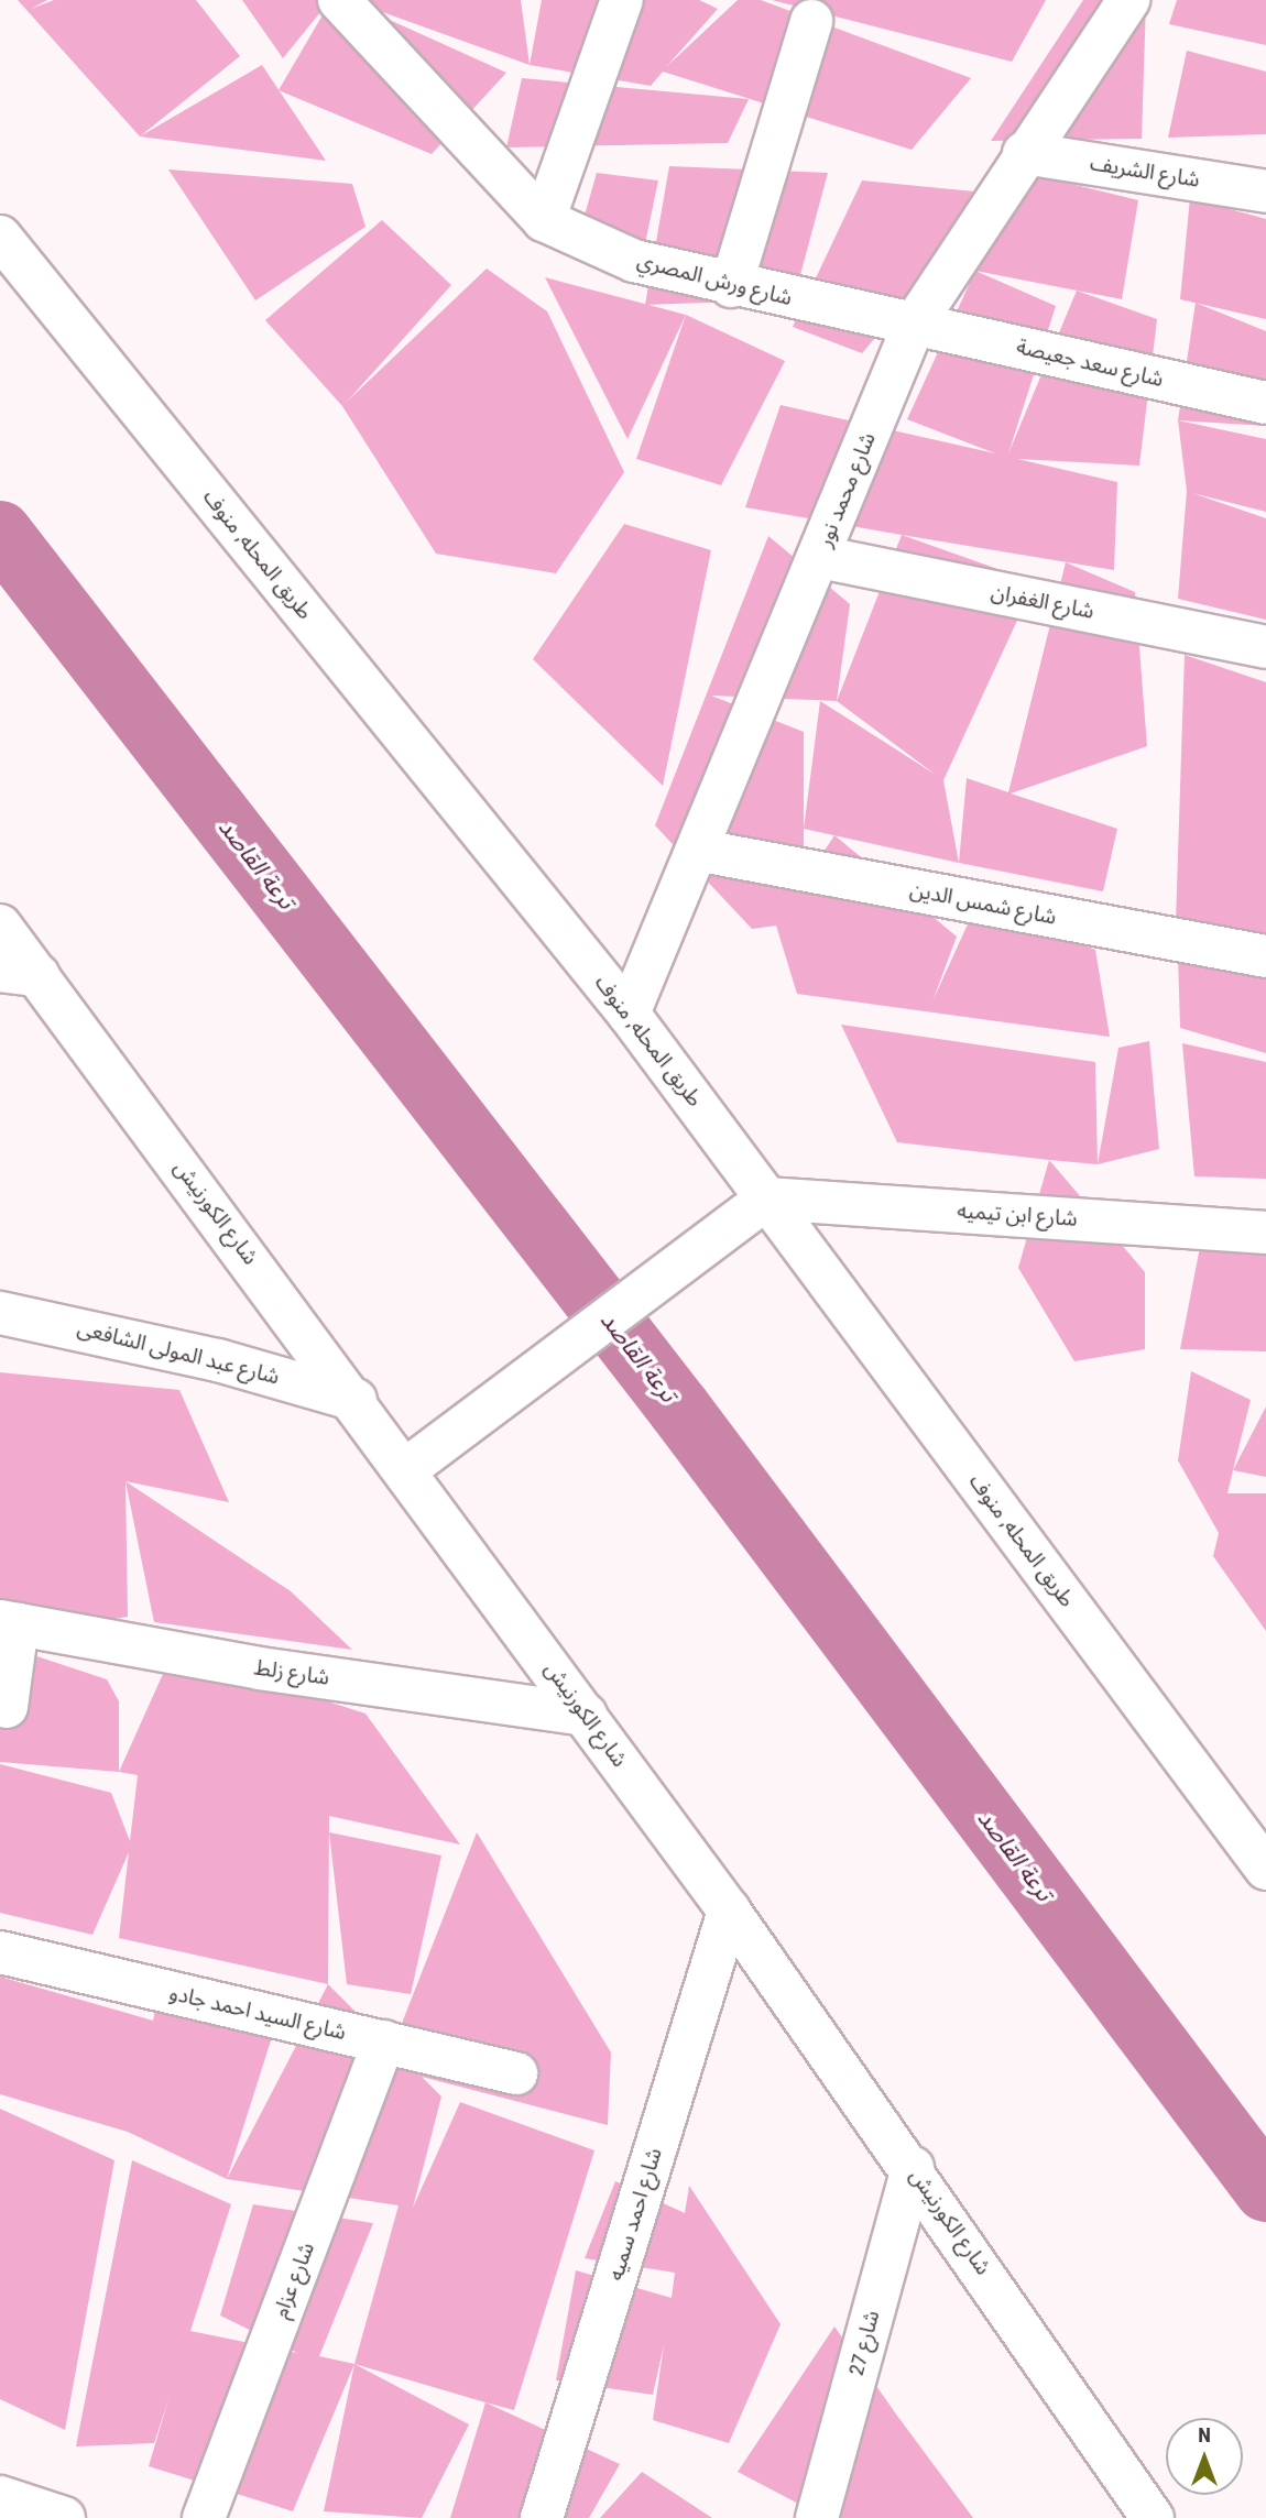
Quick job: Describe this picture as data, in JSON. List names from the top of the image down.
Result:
{
  "streets": {
    "street": [
      "شارع الشريف",
      "شارع ورش المصري",
      "شارع سعد جعيصة",
      "شارع محمد نور",
      "طريق المحله, منوف",
      "شارع الغفران",
      "شارع شمس الدين",
      "شارع الكورنيش",
      "شارع ابن تيميه",
      "شارع عبد المولى الشافعى",
      "شارع زلط",
      "شارع السيد احمد جادو",
      "شارع احمد سميه",
      "شارع عزام",
      "شارع 27"
    ]
  },
  "crossings": [
    ["شارع الشريف", "شارع محمد نور"],
    ["شارع ورش المصري", "شارع سعد جعيصة"],
    ["شارع ورش المصري", "شارع محمد نور"],
    ["شارع سعد جعيصة", "شارع محمد نور"],
    ["شارع محمد نور", "طريق المحله, منوف"],
    ["شارع محمد نور", "شارع الغفران"],
    ["شارع محمد نور", "شارع شمس الدين"],
    ["طريق المحله, منوف", "شارع ابن تيميه"],
    ["شارع الكورنيش", "شارع عبد المولى الشافعى"],
    ["شارع الكورنيش", "شارع زلط"],
    ["شارع الكورنيش", "شارع احمد سميه"],
    ["شارع الكورنيش", "شارع 27"],
    ["شارع السيد احمد جادو", "شارع عزام"]
  ],
  "water": ["ترعة القاصد"],
  "north": "top"
}
